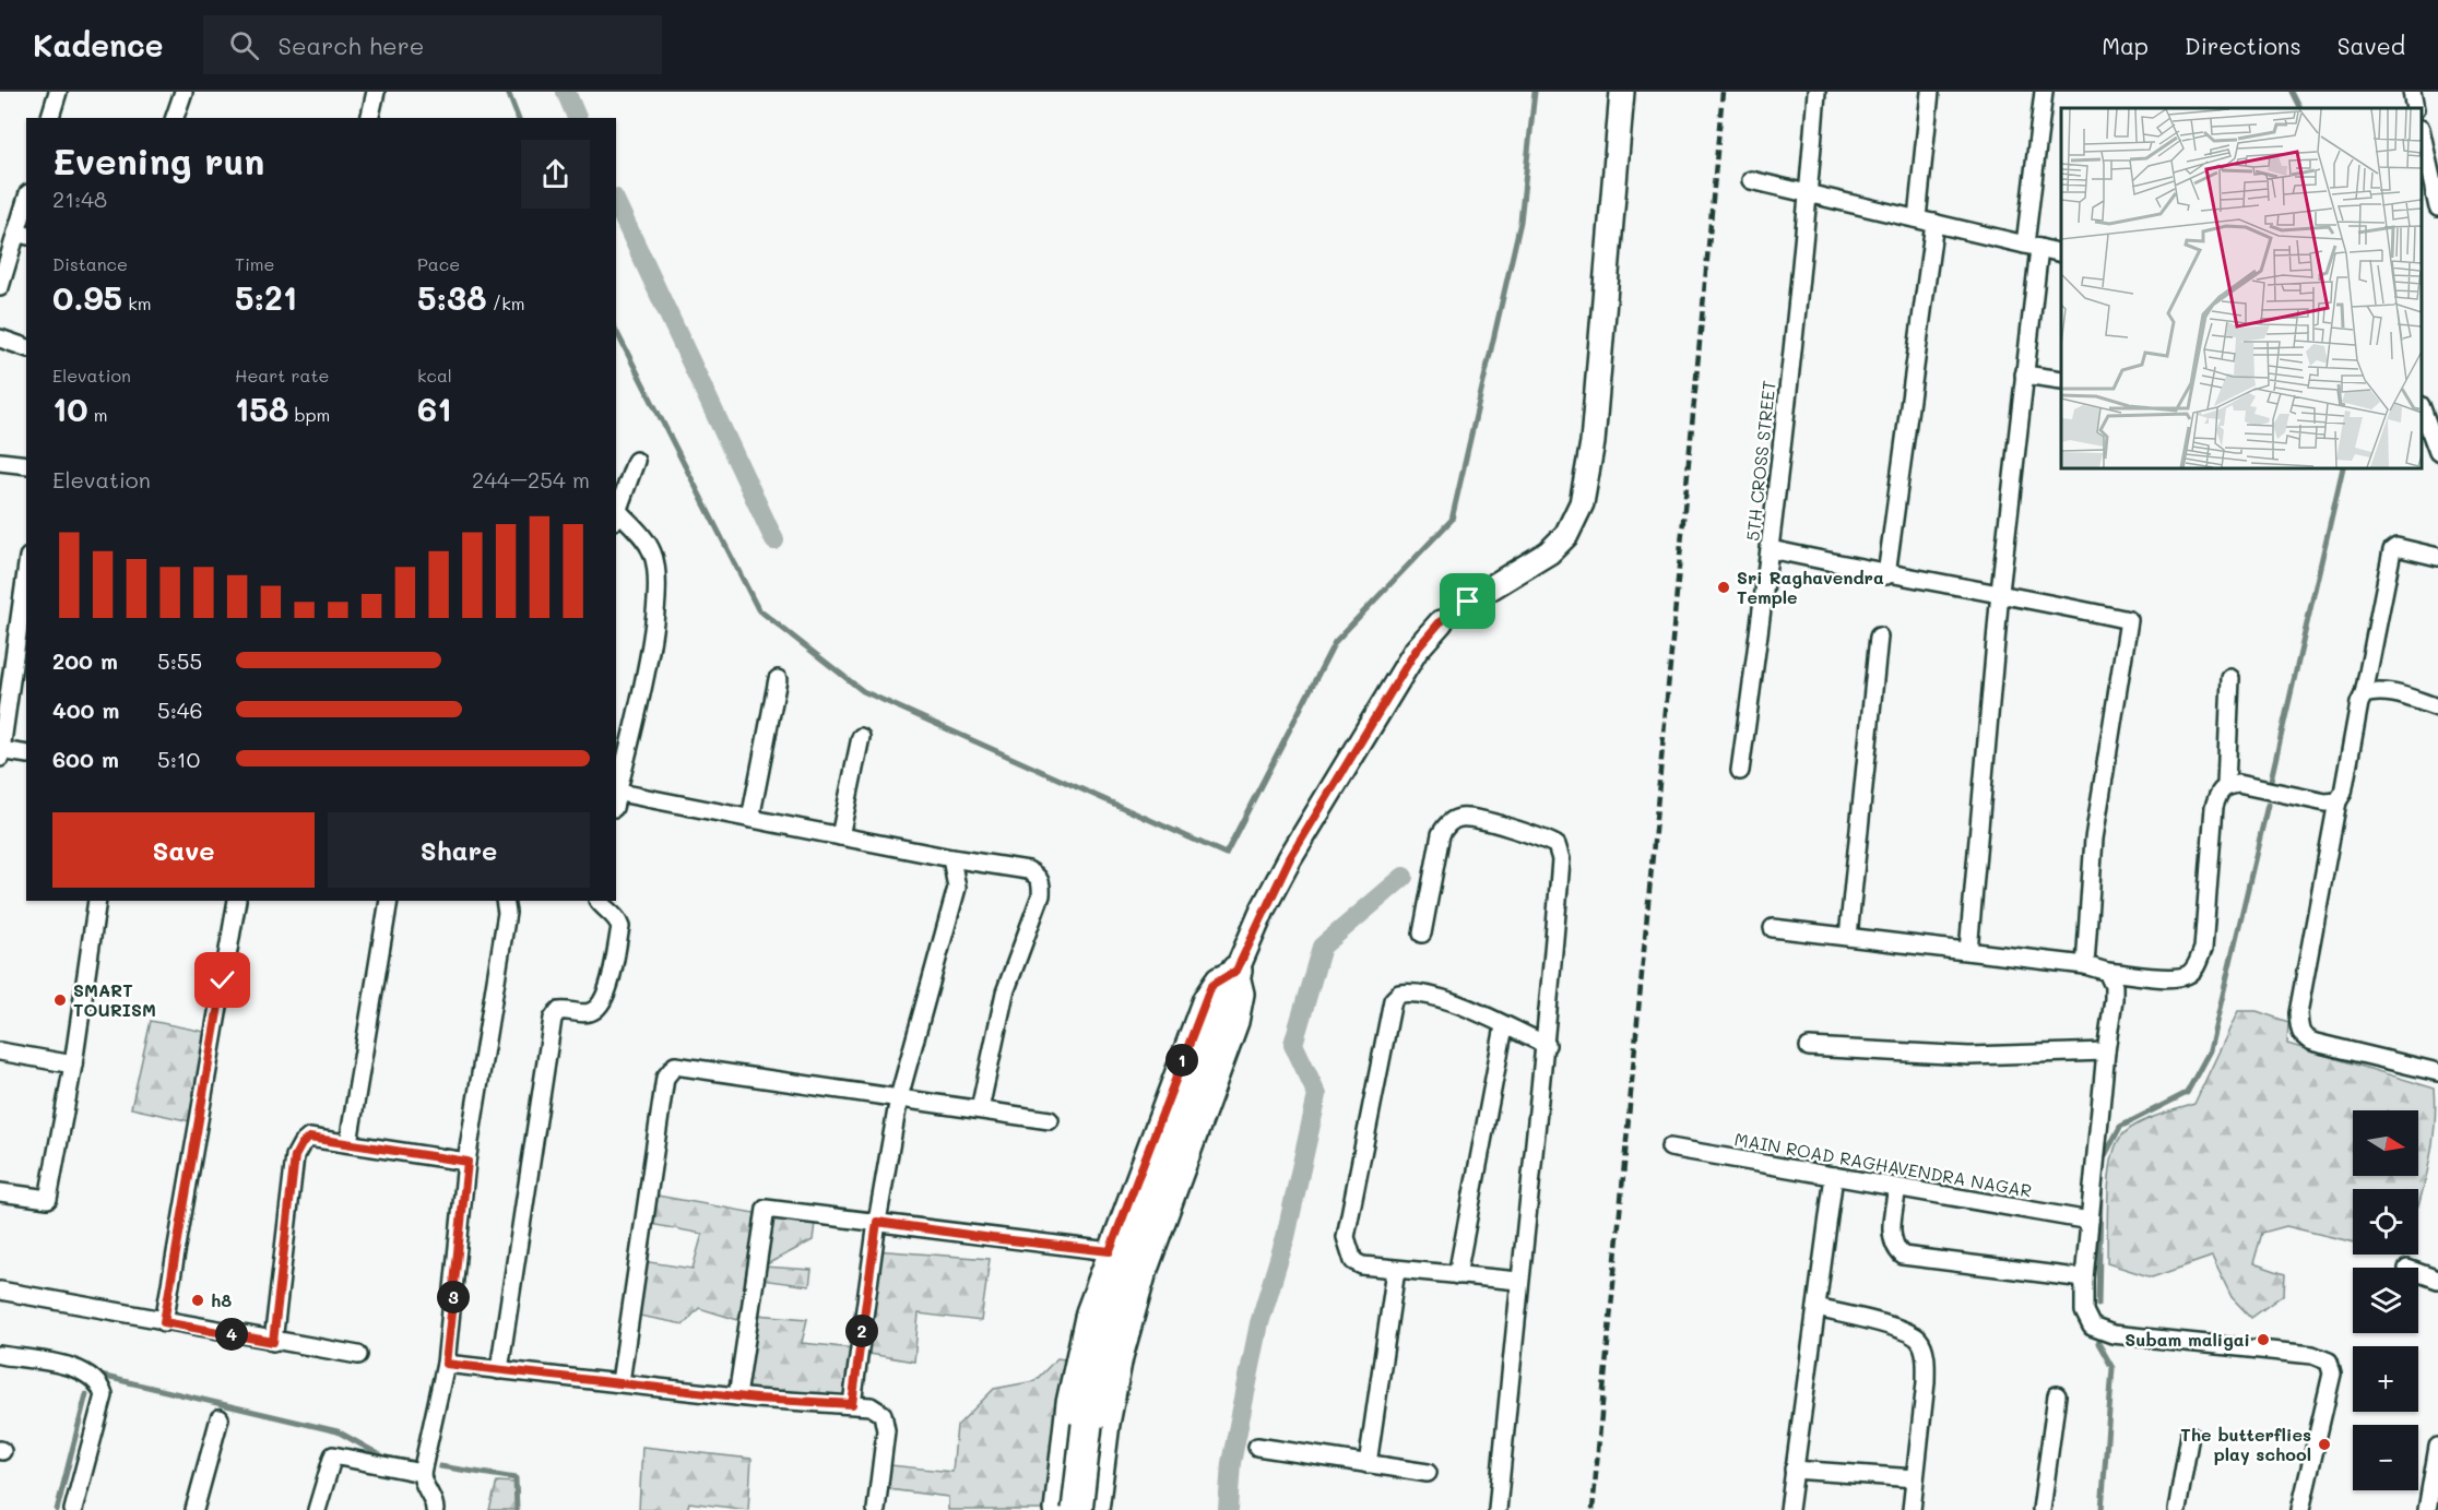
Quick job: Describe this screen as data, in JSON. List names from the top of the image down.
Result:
{
  "streets": {
    "street": ["5TH CROSS STREET", "MAIN ROAD RAGHAVENDRA NAGAR"]
  },
  "places": [
    "Sri Raghavendra Temple",
    "SMART TOURISM",
    "h8",
    "Subam maligai",
    "The butterflies play school"
  ],
  "north": "right",
  "page": {
    "header": "Kadence",
    "search": "Search here",
    "nav": ["Map", "Directions", "Saved"],
    "heading": ["Evening run", "21:48"],
    "stats": [
      ["Distance", "0.95 km"],
      ["Time", "5:21"],
      ["Pace", "5:38 /km"],
      ["Elevation", "10 m"],
      ["Heart rate", "158 bpm"],
      ["kcal", "61"]
    ],
    "chart": ["Elevation", "244–254 m"],
    "list": [
      {
        "name": "200 m",
        "note": "5:55"
      },
      {
        "name": "400 m",
        "note": "5:46"
      },
      {
        "name": "600 m",
        "note": "5:10"
      }
    ],
    "buttons": ["Save", "Share"],
    "pins": [
      "1",
      "3",
      "2",
      "4"
    ],
    "map_buttons": ["+", "−"]
  }
}
